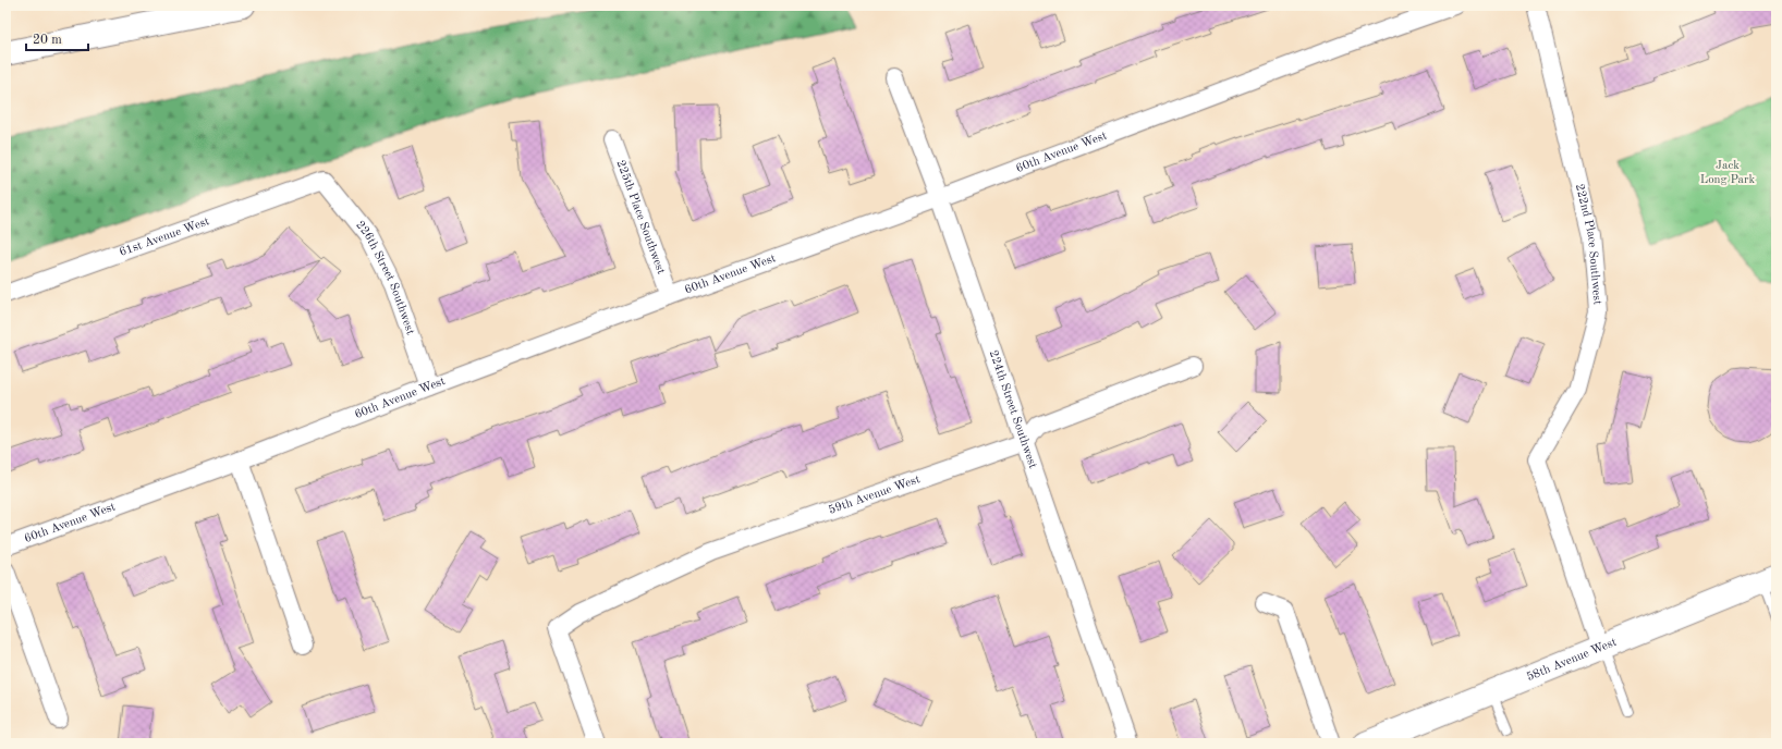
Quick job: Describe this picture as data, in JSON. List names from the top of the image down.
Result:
{
  "streets": {
    "main road": ["58th Avenue West"],
    "street": [
      "60th Avenue West",
      "225th Place Southwest",
      "61st Avenue West",
      "222nd Place Southwest",
      "226th Street Southwest",
      "224th Street Southwest",
      "59th Avenue West"
    ]
  },
  "crossings": [
    ["60th Avenue West", "225th Place Southwest"],
    ["60th Avenue West", "226th Street Southwest"],
    ["60th Avenue West", "224th Street Southwest"],
    ["61st Avenue West", "226th Street Southwest"],
    ["222nd Place Southwest", "58th Avenue West"],
    ["224th Street Southwest", "59th Avenue West"]
  ],
  "parks": ["Jack Long Park"],
  "scale_bar": "20 m"
}
